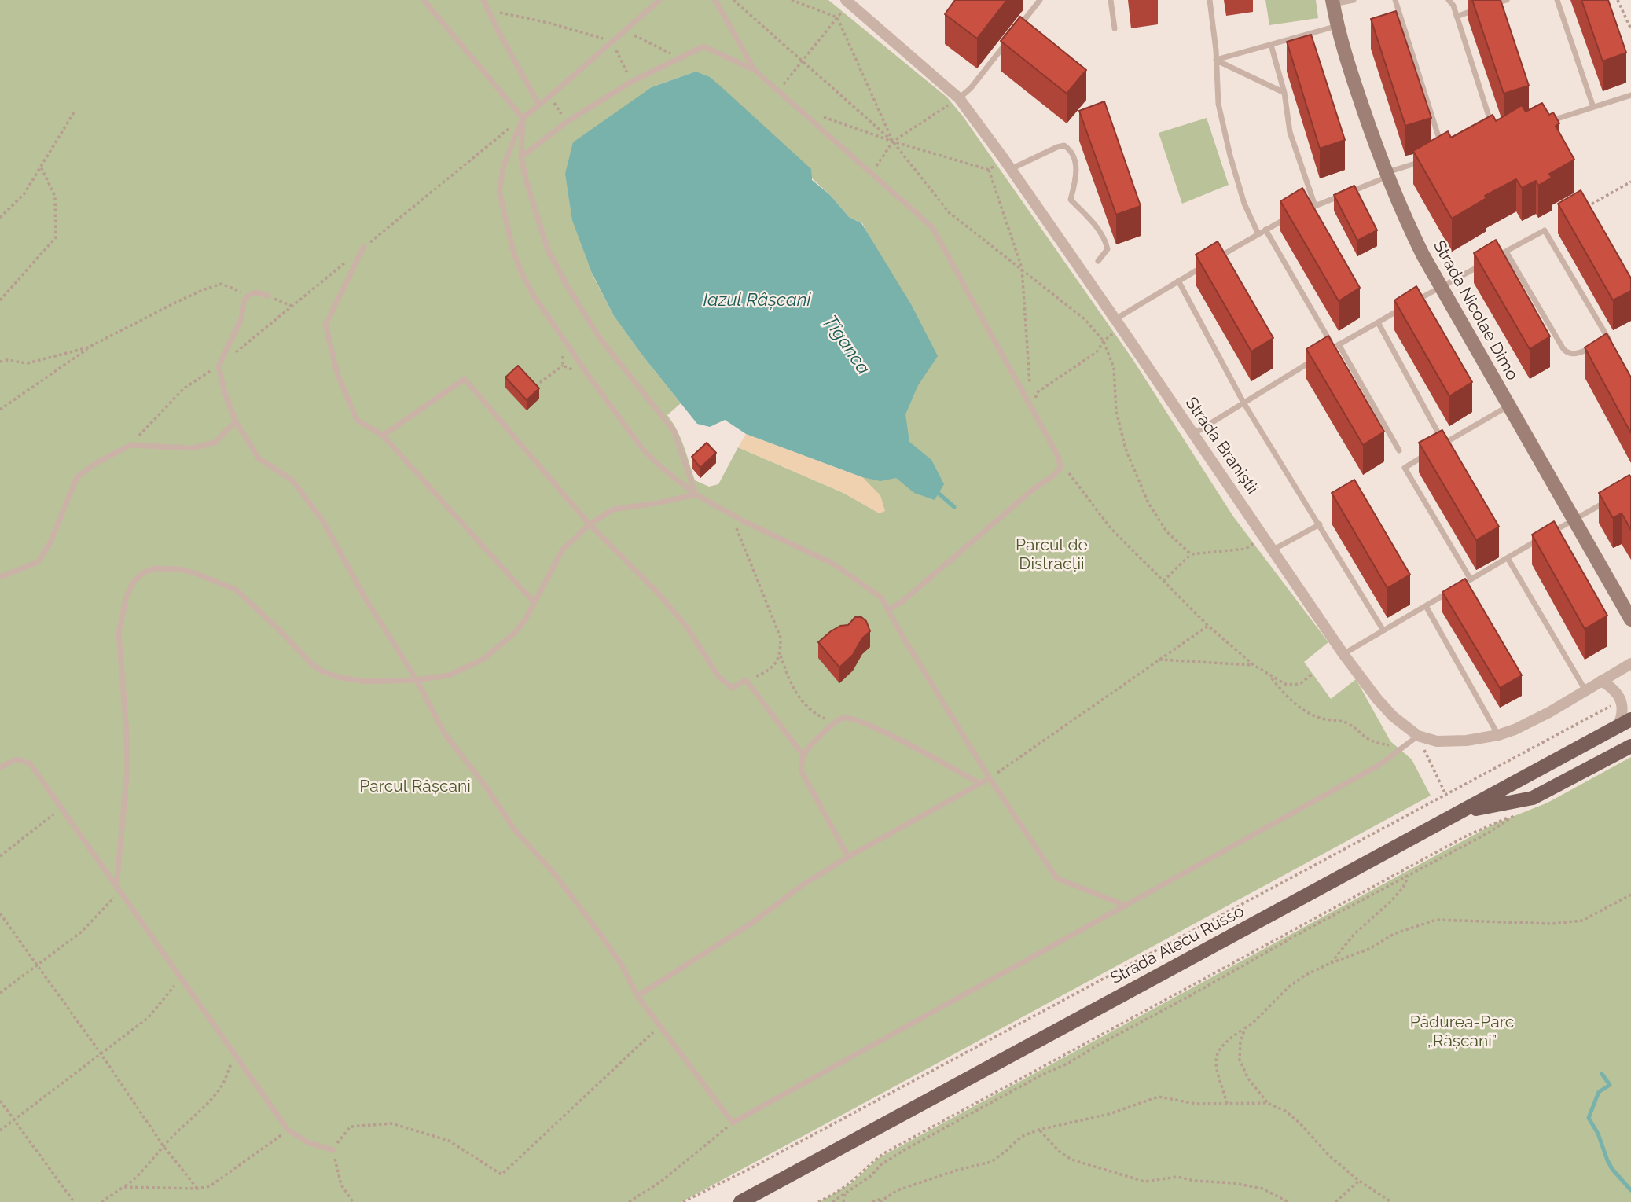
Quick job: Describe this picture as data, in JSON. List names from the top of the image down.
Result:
{
  "streets": {
    "main road": ["Strada Nicolae Dimo", "Strada Alecu Russo"],
    "street": ["Strada Braniștii"]
  },
  "water": ["Iazul Râșcani", "Țîganca"],
  "parks": ["Parcul de Distracții", "Parcul Râșcani", "Pădurea-Parc „Râșcani”"]
}
